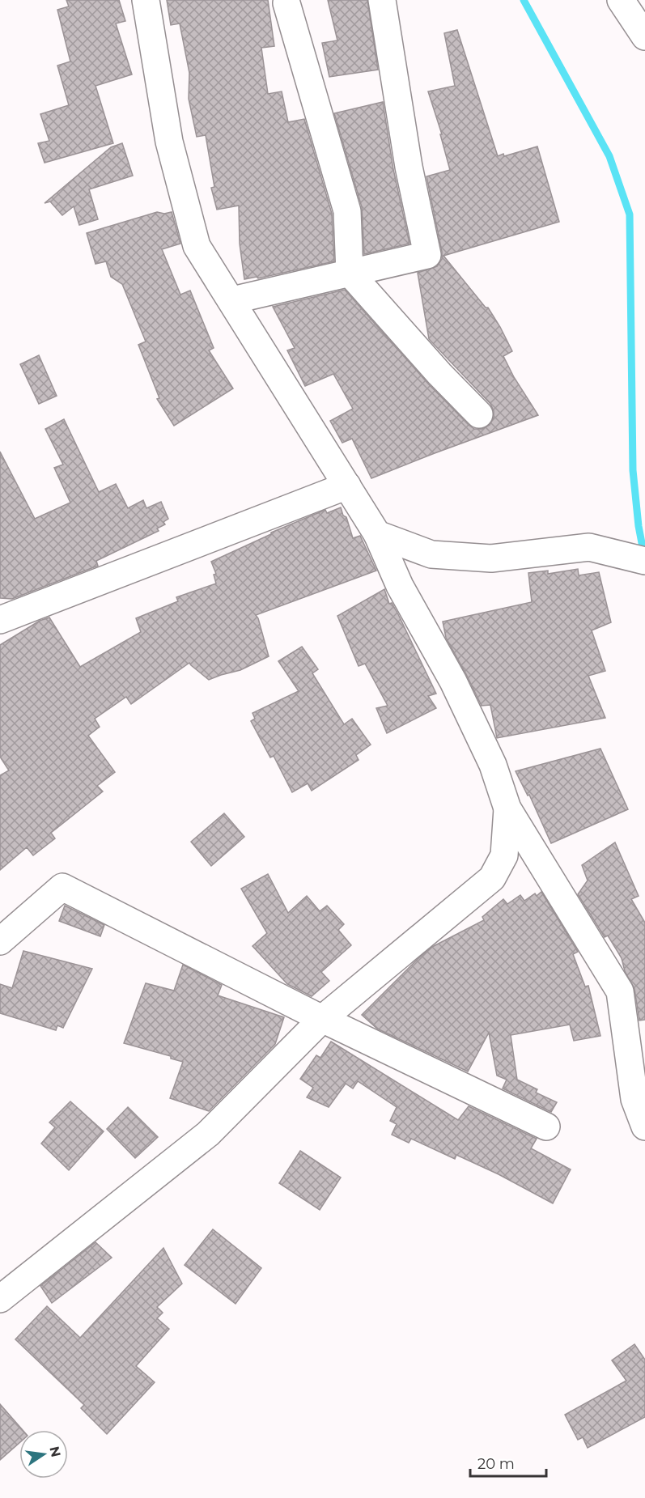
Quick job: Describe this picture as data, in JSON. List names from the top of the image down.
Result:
{
  "scale_bar": "20 m",
  "north": "right"
}
